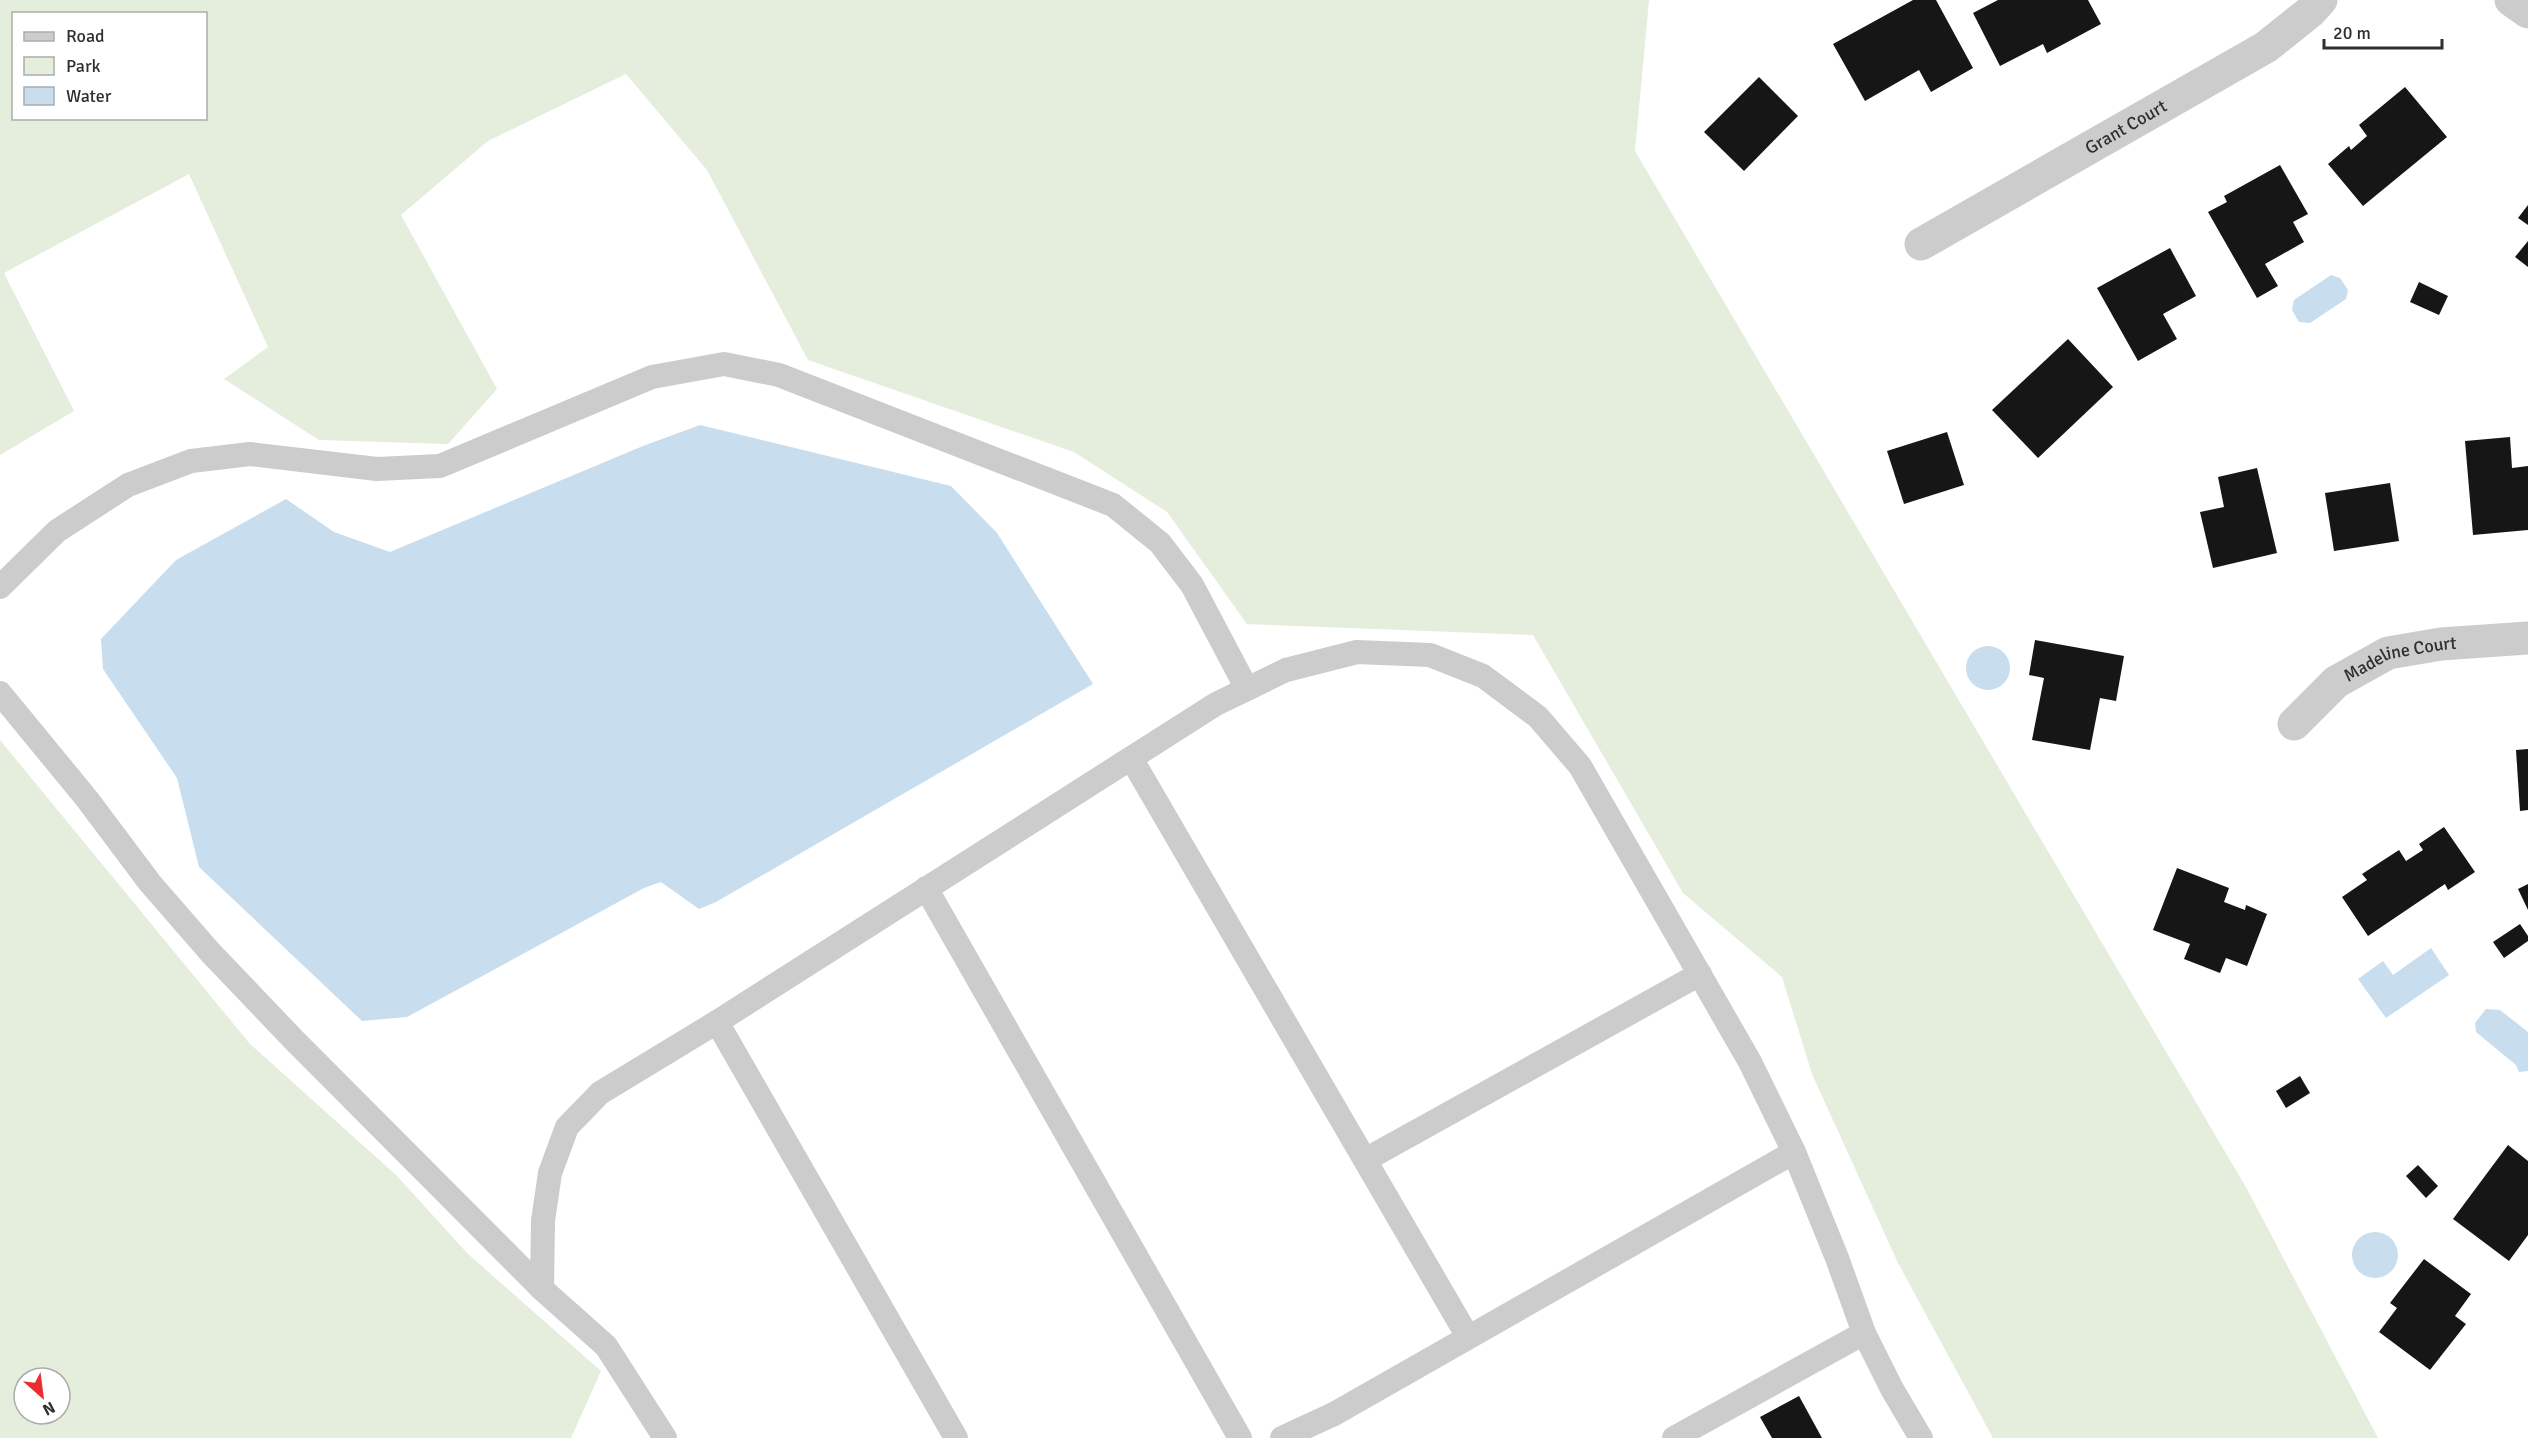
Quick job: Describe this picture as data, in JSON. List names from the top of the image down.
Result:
{
  "streets": {
    "street": ["Grant Court", "Madeline Court"]
  },
  "legend": ["Road", "Park", "Water"],
  "scale_bar": "20 m",
  "north": "bottom right"
}
